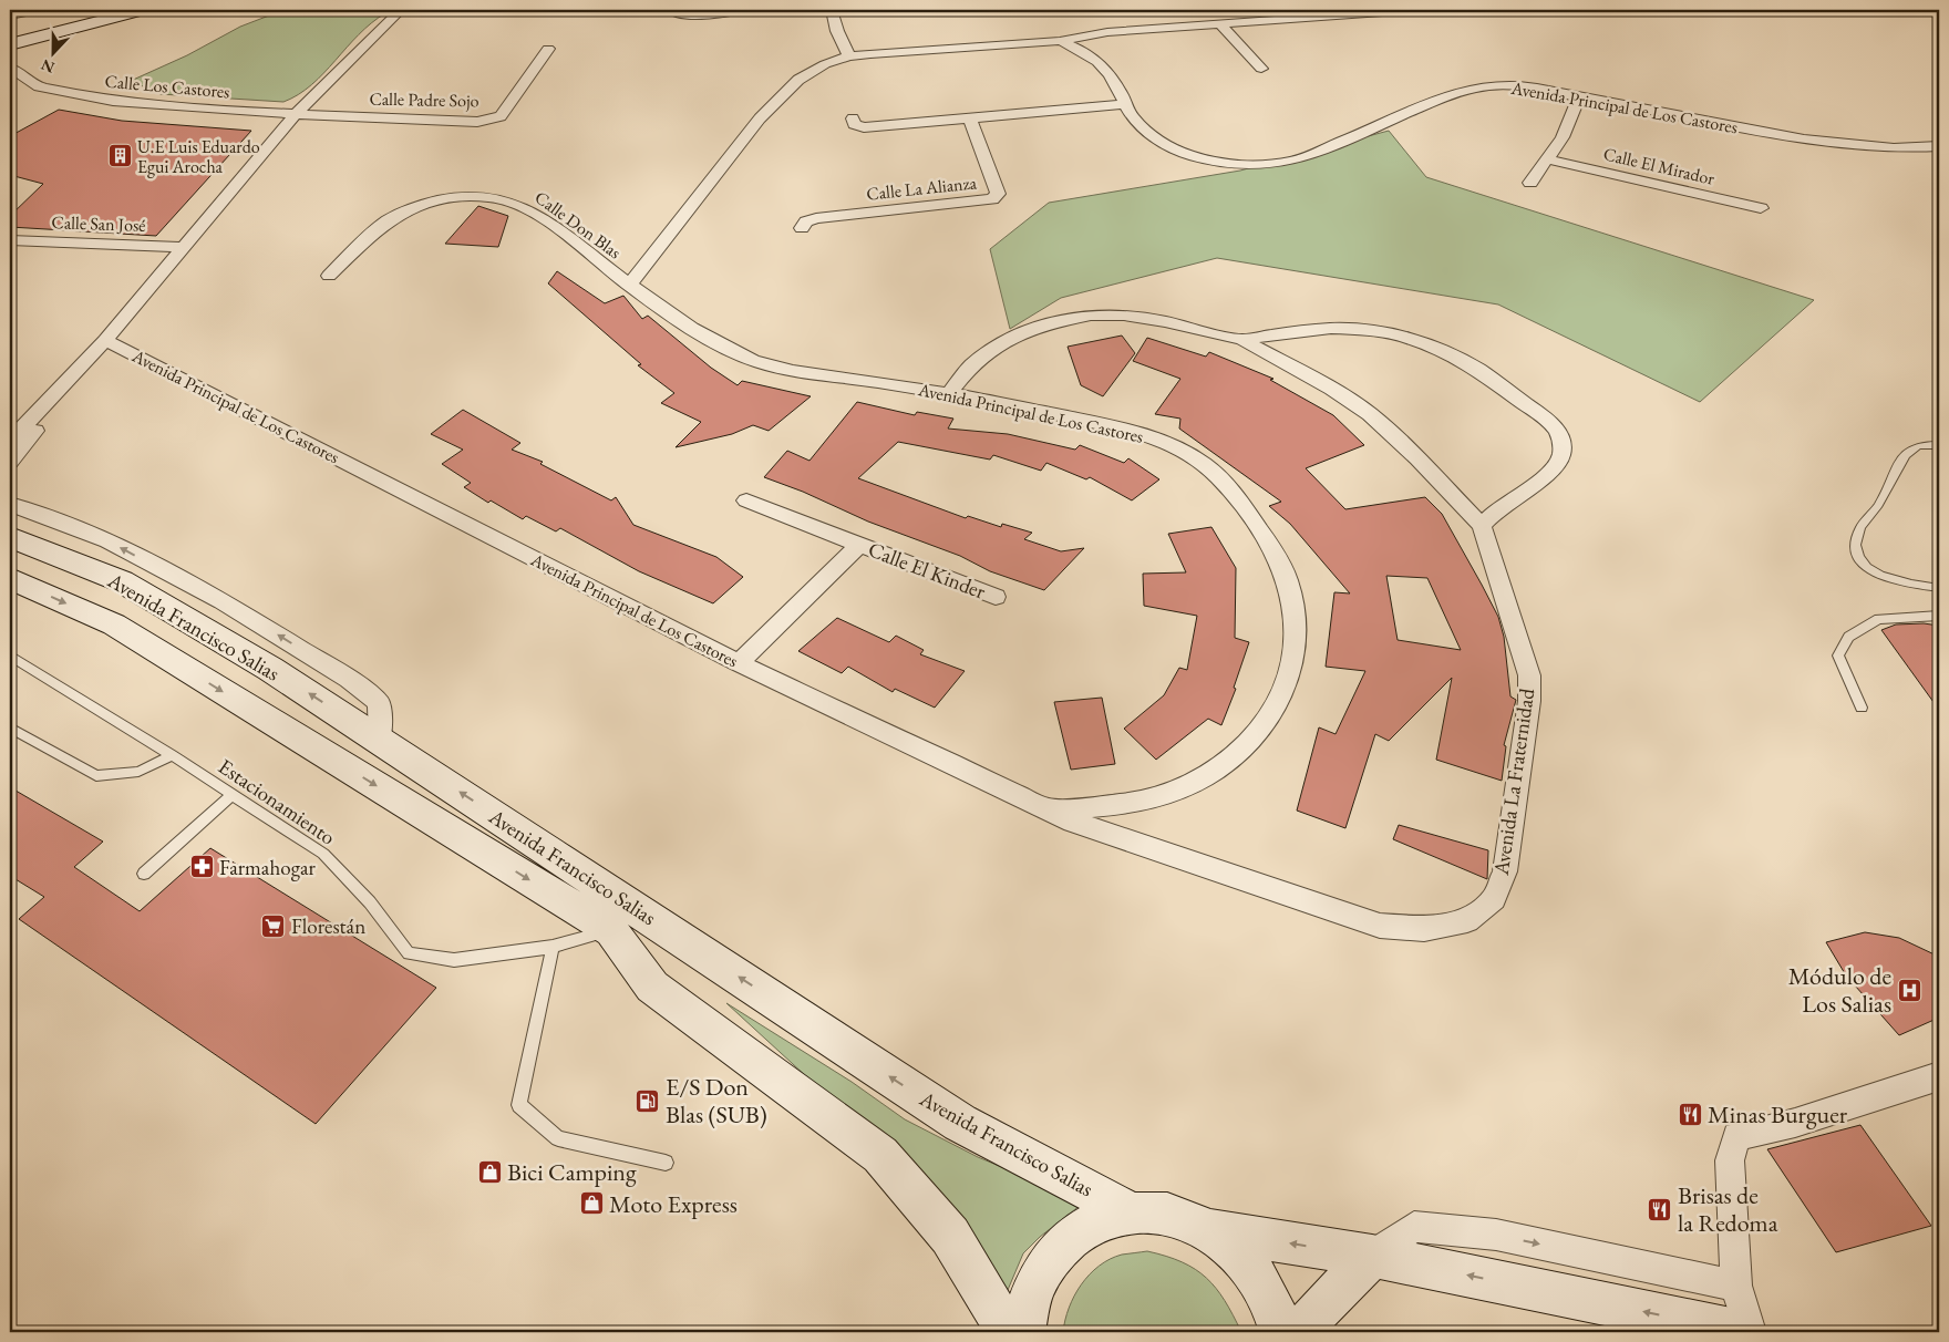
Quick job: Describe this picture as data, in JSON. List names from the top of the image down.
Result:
{
  "streets": {
    "street": [
      "Calle Los Castores",
      "Calle Padre Sojo",
      "Avenida Principal de Los Castores",
      "Calle El Mirador",
      "Calle La Alianza",
      "Calle San José",
      "Calle Don Blas",
      "Calle El Kinder",
      "Avenida Francisco Salias",
      "Avenida La Fraternidad"
    ],
    "lane": ["Estacionamiento"]
  },
  "crossings": [
    ["Calle Los Castores", "Calle Padre Sojo"],
    ["Avenida Principal de Los Castores", "Calle Don Blas"],
    ["Avenida Principal de Los Castores", "Calle El Kinder"],
    ["Avenida Principal de Los Castores", "Avenida La Fraternidad"],
    ["Avenida Francisco Salias", "Estacionamiento"]
  ],
  "places": {
    "building": ["U.E Luis Eduardo Egui Arocha"],
    "pharmacy": ["Farmahogar"],
    "supermarket": ["Florestán"],
    "hospital": ["Módulo de Los Salias"],
    "fuel station": ["E/S Don Blas (SUB)"],
    "restaurant": ["Minas Burguer", "Brisas de la Redoma"],
    "shop": ["Bici Camping", "Moto Express"]
  },
  "north": "bottom"
}
